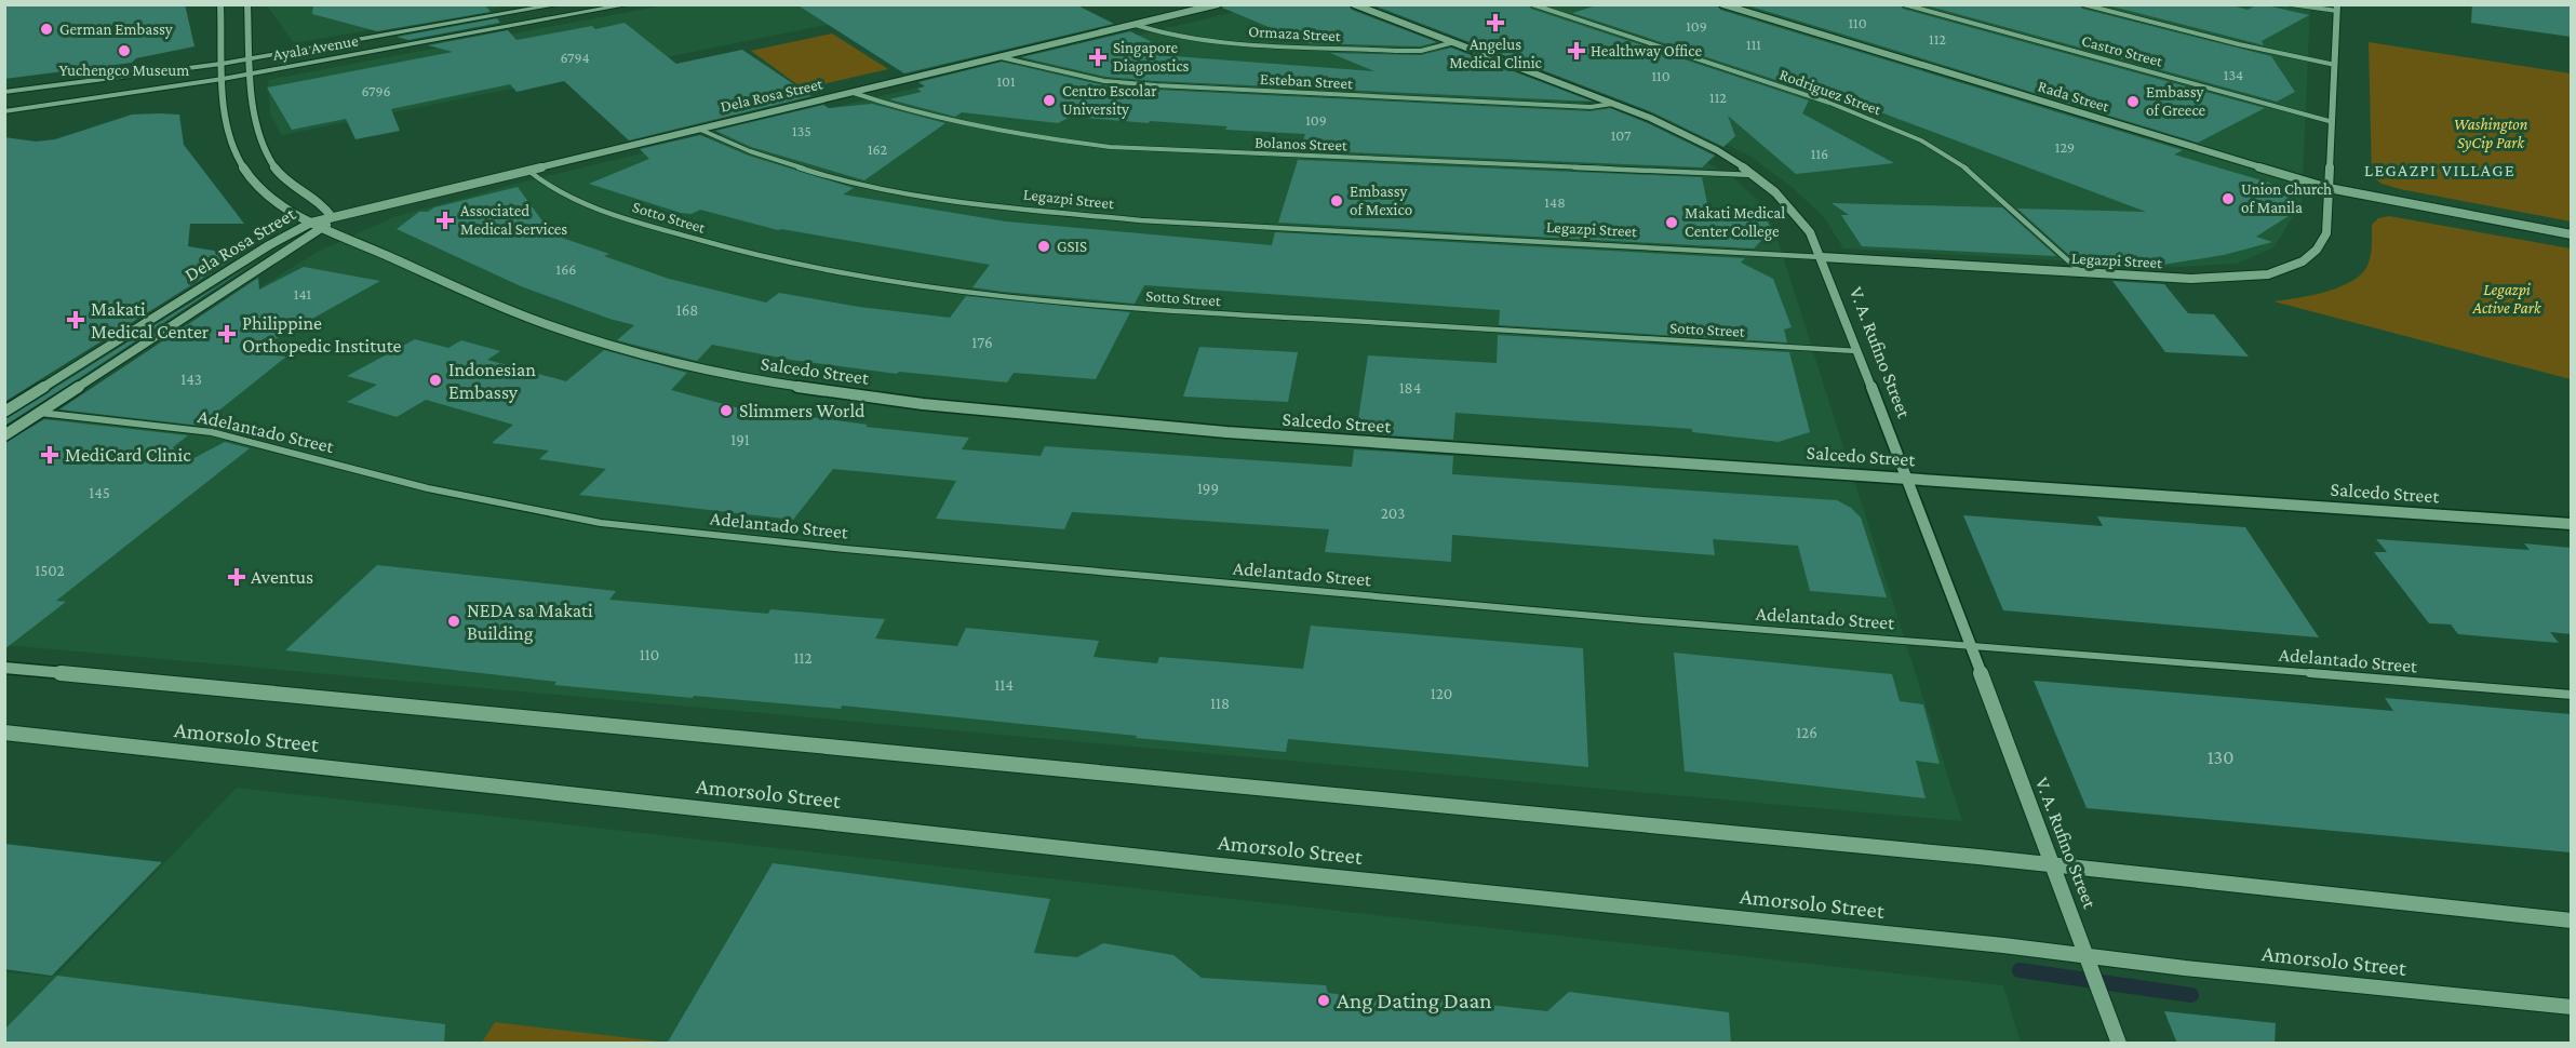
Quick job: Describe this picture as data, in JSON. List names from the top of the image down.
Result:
{
  "streets": {
    "main road": ["Ayala Avenue"],
    "street": [
      "Ormaza Street",
      "Castro Street",
      "Esteban Street",
      "Rodriguez Street",
      "Dela Rosa Street",
      "Rada Street",
      "Bolanos Street",
      "Legazpi Street",
      "Sotto Street",
      "V. A. Rufino Street",
      "Salcedo Street",
      "Adelantado Street",
      "Amorsolo Street"
    ]
  },
  "crossings": [
    ["Ormaza Street", "Dela Rosa Street"],
    ["Ormaza Street", "V. A. Rufino Street"],
    ["Ayala Avenue", "Salcedo Street"],
    ["Castro Street", "Legazpi Street"],
    ["Esteban Street", "Dela Rosa Street"],
    ["Esteban Street", "V. A. Rufino Street"],
    ["Rodriguez Street", "Legazpi Street"],
    ["Dela Rosa Street", "Bolanos Street"],
    ["Dela Rosa Street", "Legazpi Street"],
    ["Dela Rosa Street", "Sotto Street"],
    ["Dela Rosa Street", "Salcedo Street"],
    ["Dela Rosa Street", "Adelantado Street"],
    ["Rada Street", "Legazpi Street"],
    ["Bolanos Street", "V. A. Rufino Street"],
    ["Legazpi Street", "V. A. Rufino Street"],
    ["Sotto Street", "V. A. Rufino Street"],
    ["V. A. Rufino Street", "Salcedo Street"],
    ["V. A. Rufino Street", "Adelantado Street"],
    ["V. A. Rufino Street", "Amorsolo Street"]
  ],
  "districts": ["LEGAZPI VILLAGE"],
  "parks": ["Washington SyCip Park", "Legazpi Active Park"],
  "places": {
    "health": [
      "Angelus Medical Clinic",
      "Healthway Office",
      "Singapore Diagnostics",
      "Associated Medical Services",
      "Makati Medical Center",
      "Philippine Orthopedic Institute",
      "MediCard Clinic",
      "Aventus"
    ],
    "other": [
      "German Embassy",
      "Yuchengco Museum",
      "Centro Escolar University",
      "Embassy of Greece",
      "Union Church of Manila",
      "Embassy of Mexico",
      "Makati Medical Center College",
      "GSIS",
      "Indonesian Embassy",
      "Slimmers World",
      "NEDA sa Makati Building",
      "Ang Dating Daan"
    ]
  },
  "house_numbers": [
    "110",
    "109",
    "112",
    "111",
    "6794",
    "134",
    "110",
    "101",
    "6796",
    "112",
    "109",
    "135",
    "107",
    "129",
    "162",
    "116",
    "148",
    "166",
    "141",
    "168",
    "176",
    "143",
    "184",
    "191",
    "199",
    "145",
    "203",
    "1502",
    "110",
    "112",
    "114",
    "120",
    "118",
    "126",
    "130"
  ]
}
